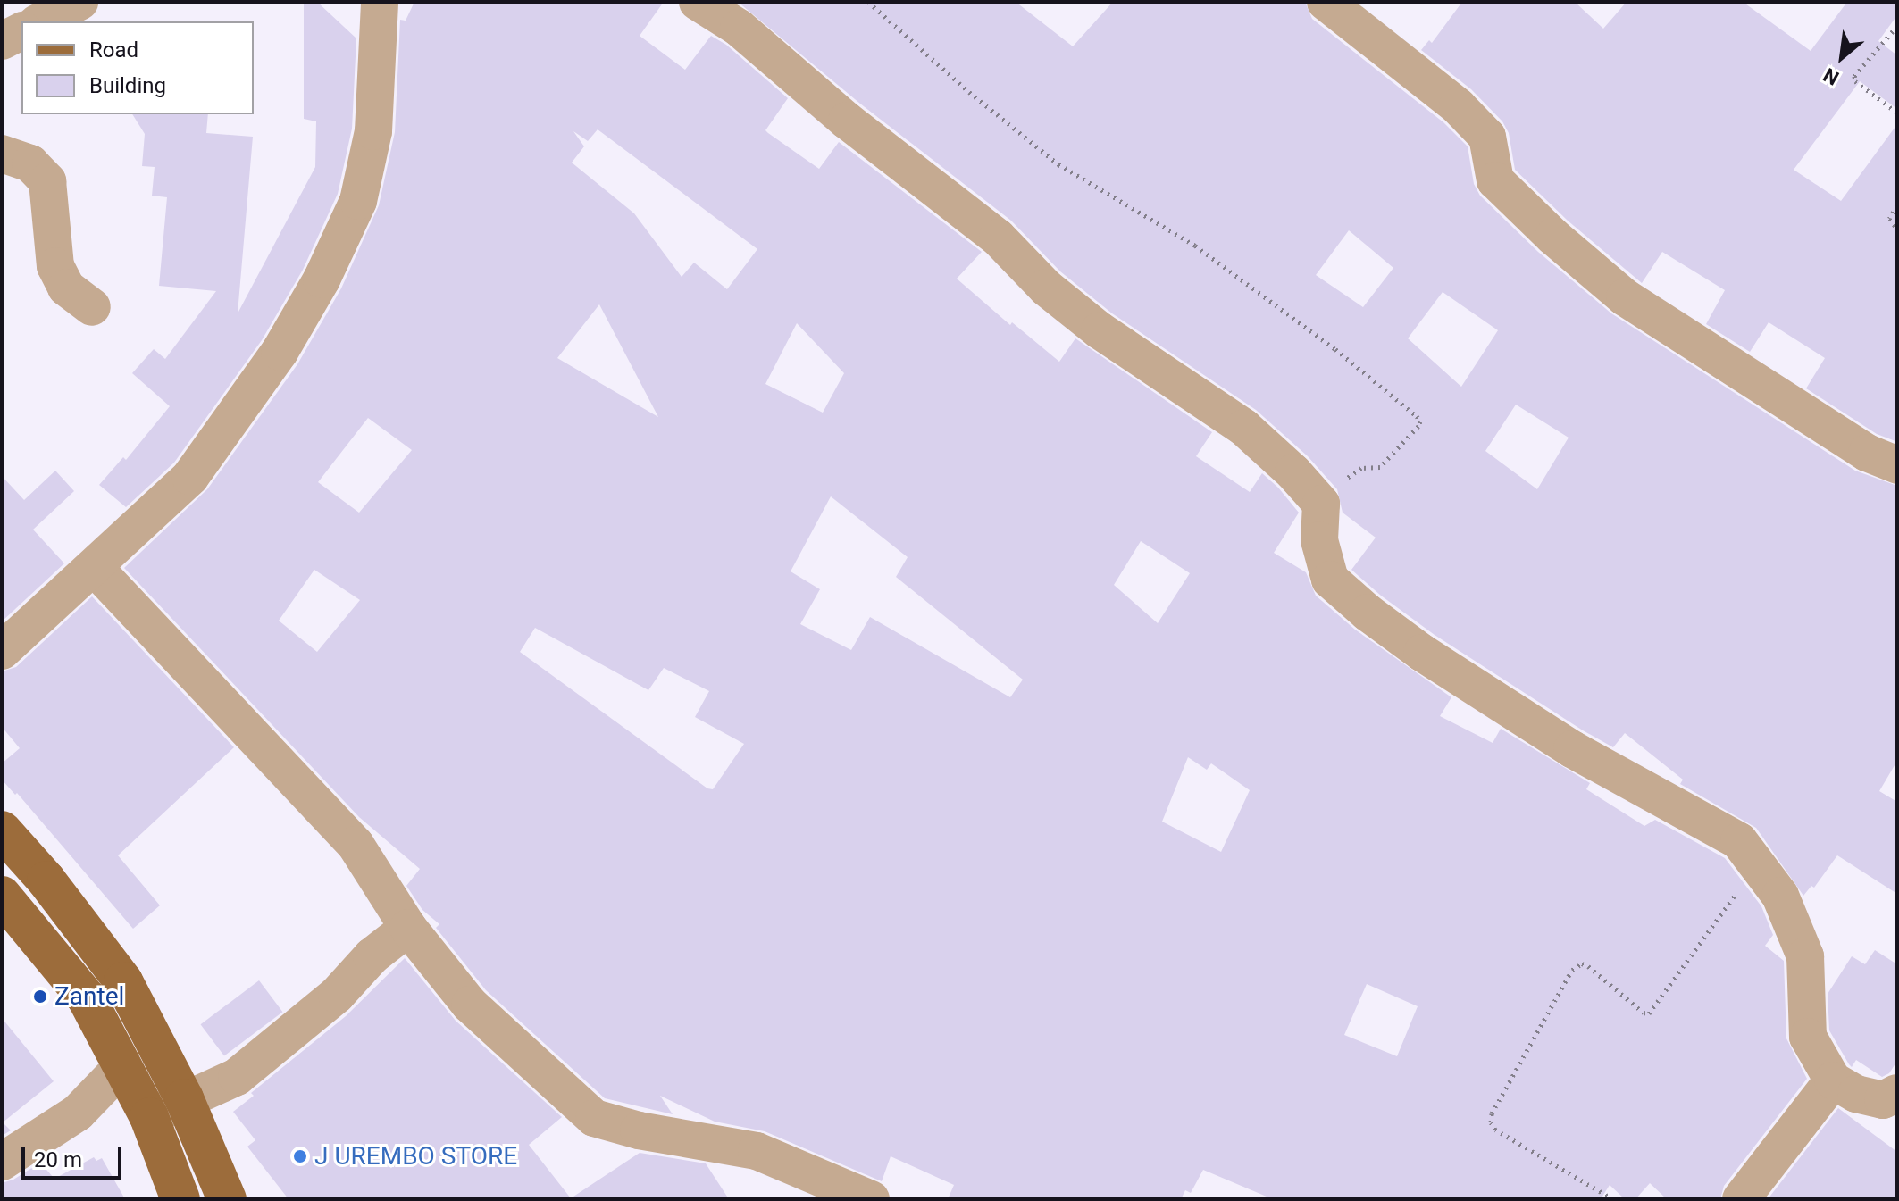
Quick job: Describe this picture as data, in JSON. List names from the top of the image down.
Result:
{
  "places": ["Zantel", "J UREMBO STORE"],
  "legend": ["Road", "Building"],
  "scale_bar": "20 m",
  "north": "bottom left"
}
